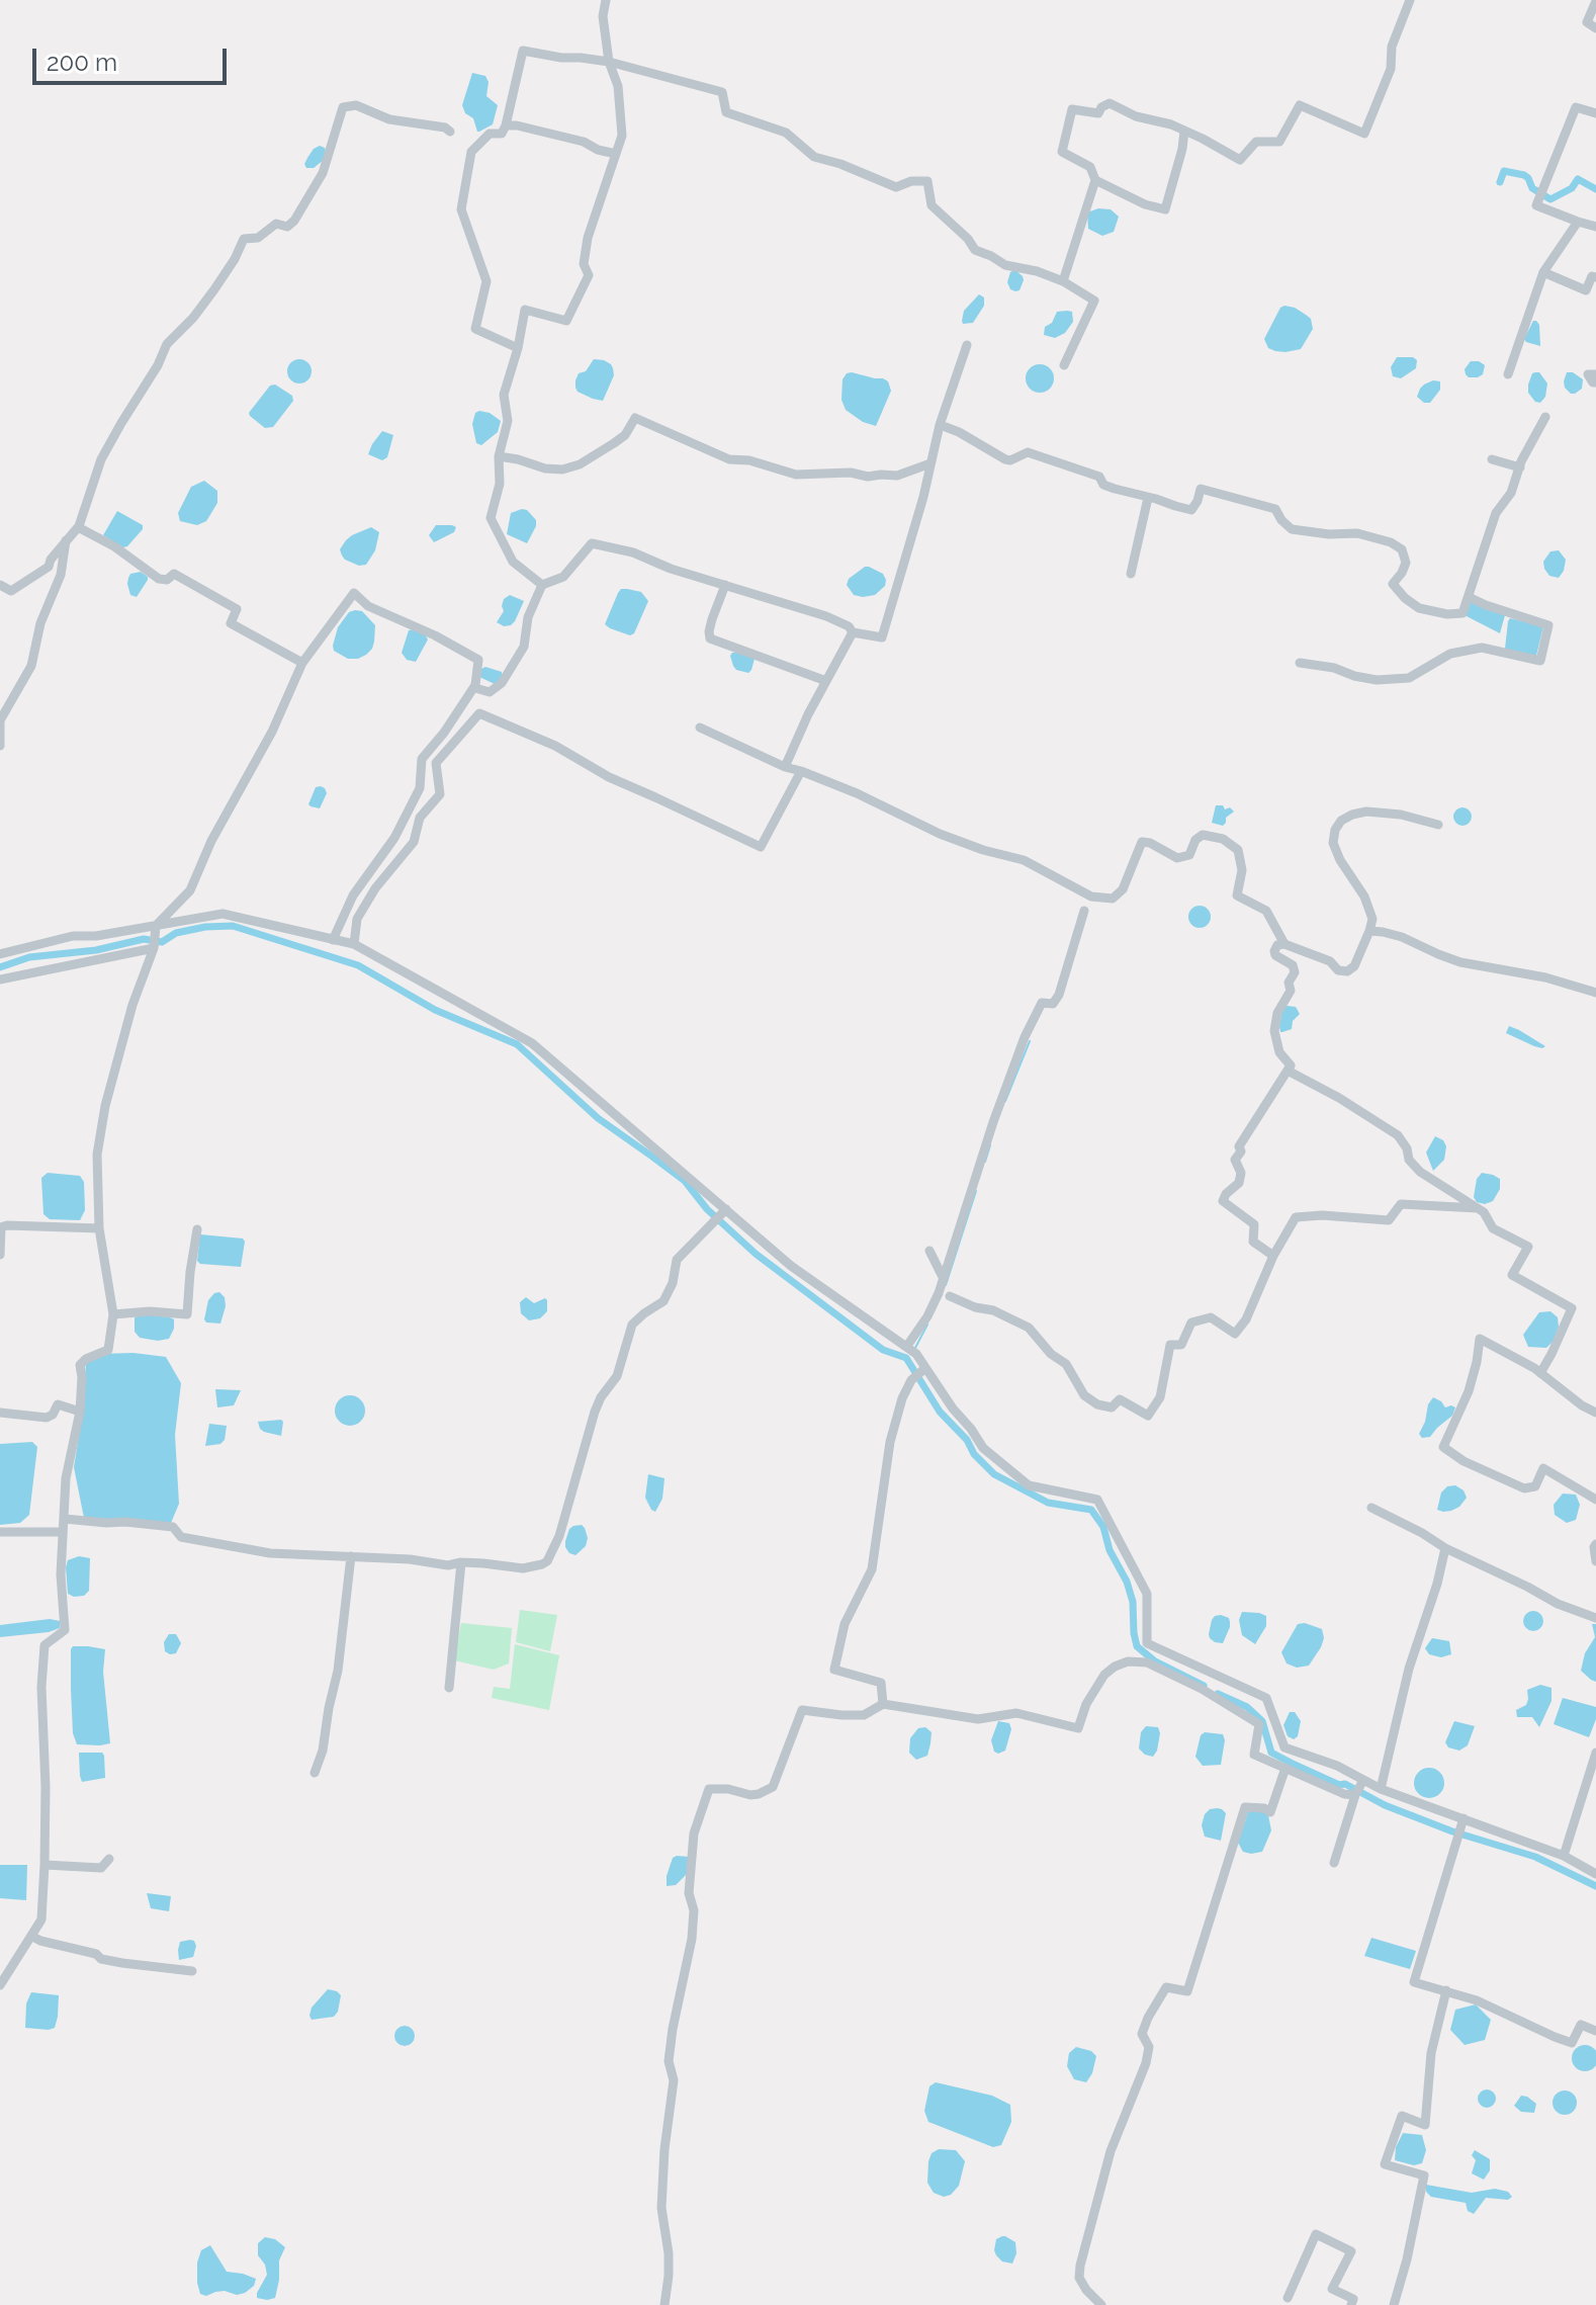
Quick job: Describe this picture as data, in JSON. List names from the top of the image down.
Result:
{
  "scale_bar": "200 m"
}
